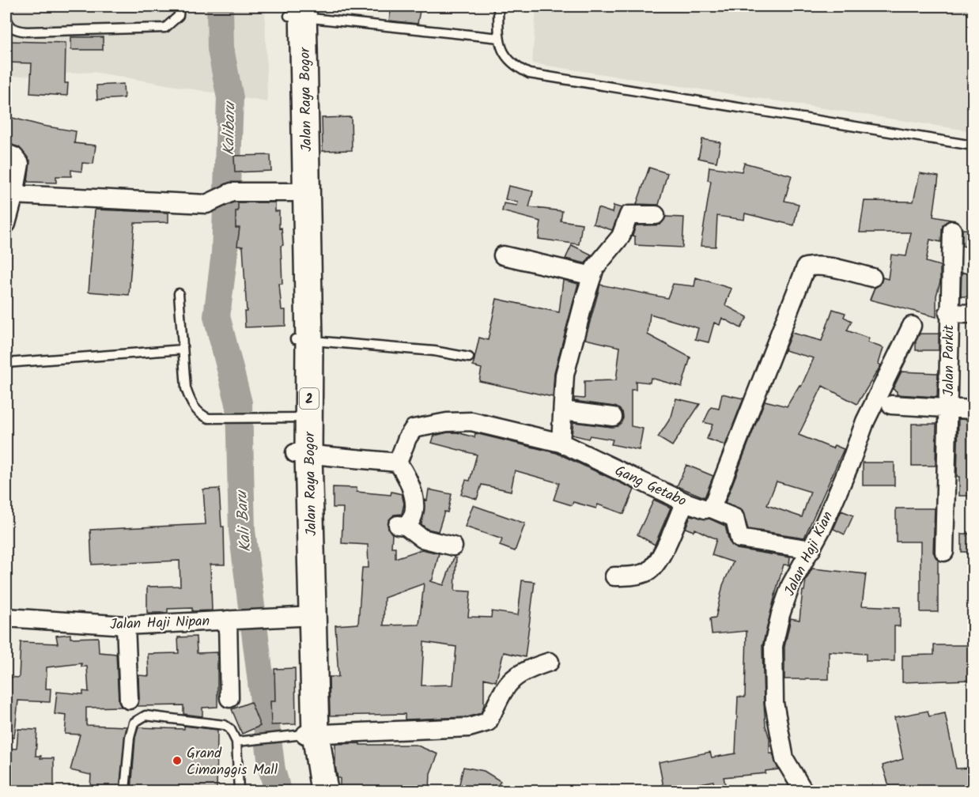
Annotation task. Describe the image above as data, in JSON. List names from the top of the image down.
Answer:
{
  "streets": {
    "highway": ["Jalan Raya Bogor", "2"],
    "street": [
      "Jalan Parkit",
      "Gang Getabo",
      "Jalan Haji Kian",
      "Jalan Haji Nipan"
    ]
  },
  "crossings": [
    ["Jalan Raya Bogor", "Jalan Haji Nipan"],
    ["Gang Getabo", "Jalan Haji Kian"]
  ],
  "water": ["Kalibaru", "Kali Baru"],
  "places": ["Grand Cimanggis Mall"]
}
